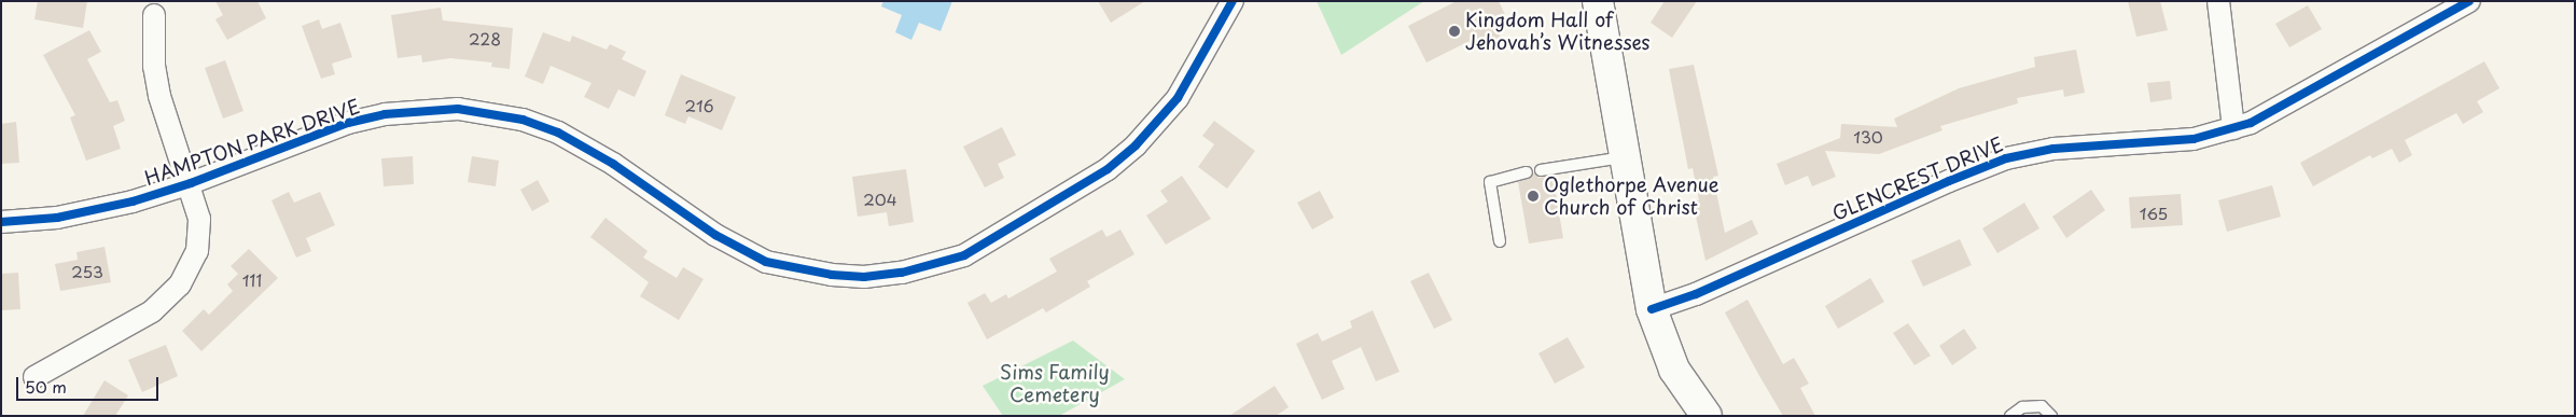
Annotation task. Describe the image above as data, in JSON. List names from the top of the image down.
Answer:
{
  "streets": {
    "street": ["HAMPTON PARK DRIVE", "GLENCREST DRIVE"]
  },
  "parks": ["Sims Family Cemetery"],
  "places": ["Kingdom Hall of Jehovah’s Witnesses", "Oglethorpe Avenue Church of Christ"],
  "house_numbers": [
    "228",
    "216",
    "130",
    "204",
    "165",
    "253",
    "111"
  ],
  "scale_bar": "50 m"
}
